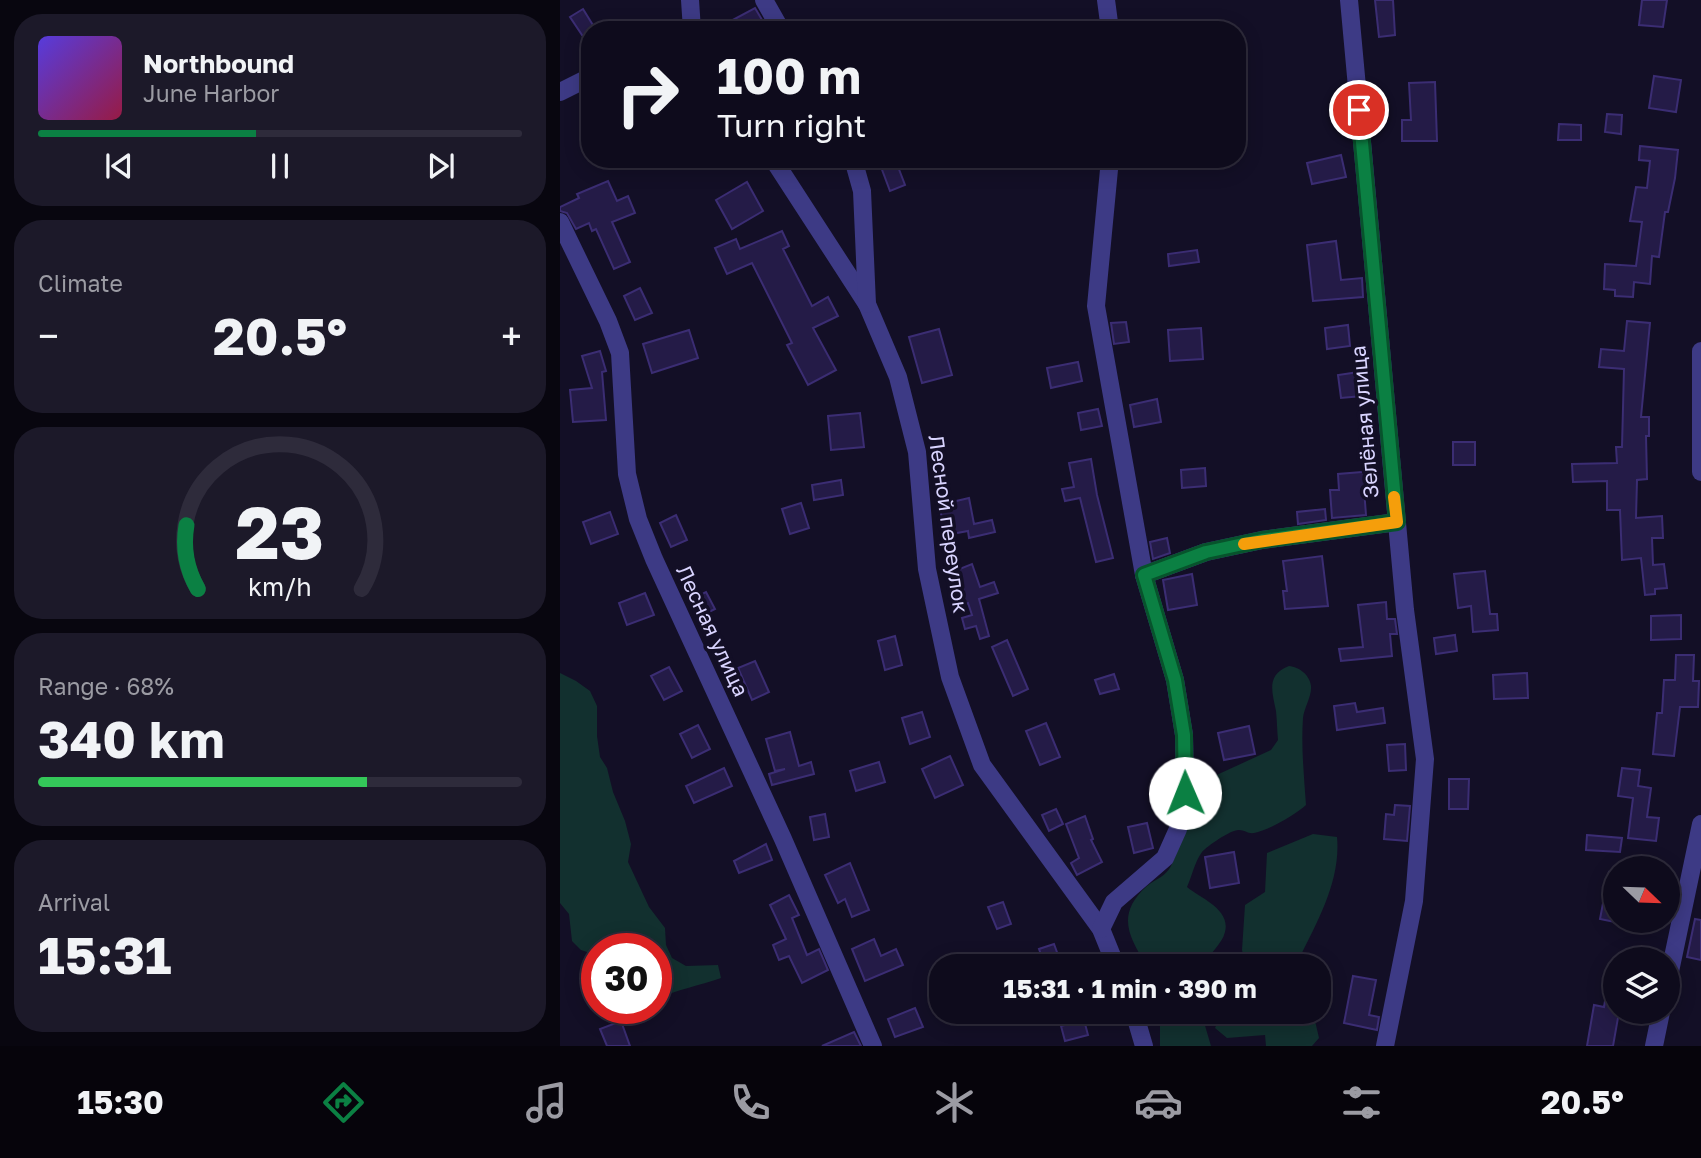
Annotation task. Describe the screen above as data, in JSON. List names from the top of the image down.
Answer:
{
  "streets": {
    "street": ["Зелёная улица", "Лесной переулок", "Лесная улица"]
  },
  "north": "bottom right",
  "page": {
    "turn": ["100 m", "Turn right"],
    "song": ["Northbound", "June Harbor"],
    "tile": [
      "Climate",
      ["Range · 68%", "340 km"],
      ["Arrival", "15:31"]
    ],
    "heat": ["−", "20.5°", "+"],
    "limit": "30",
    "trip": "15:31 · 1 min · 390 m",
    "tabs": ["15:30", "20.5°"],
    "gauge": ["23", "km/h"]
  }
}
